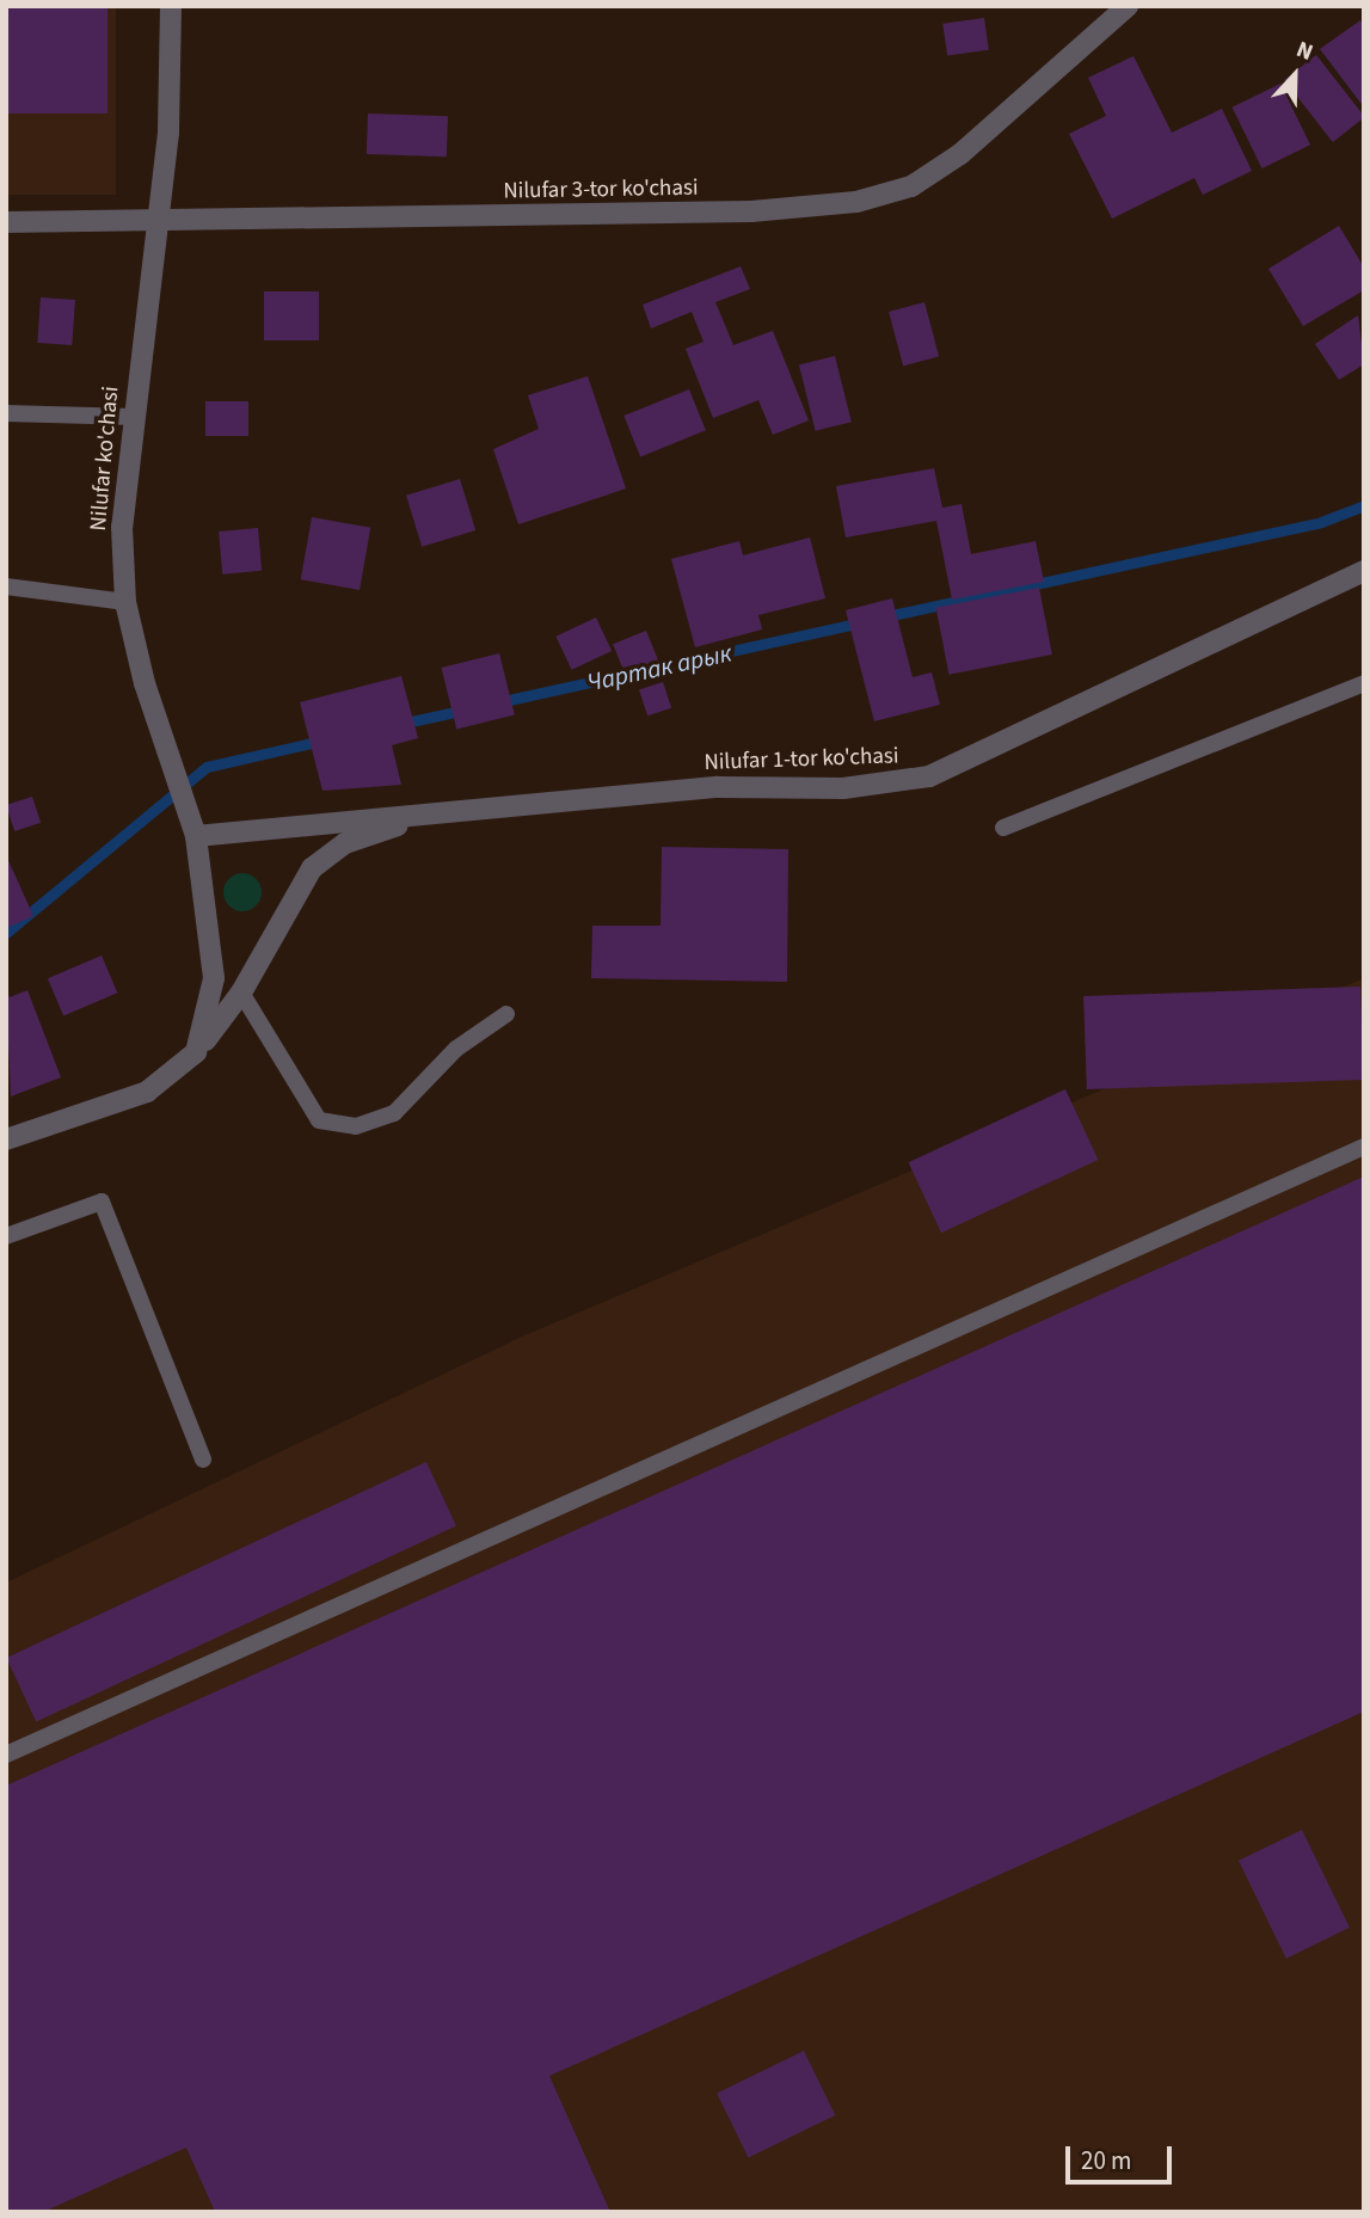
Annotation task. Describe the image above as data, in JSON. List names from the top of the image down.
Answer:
{
  "streets": {
    "street": ["Nilufar 3-tor ko'chasi", "Nilufar ko'chasi", "Nilufar 1-tor ko'chasi"]
  },
  "crossings": [
    ["Nilufar 3-tor ko'chasi", "Nilufar ko'chasi"],
    ["Nilufar ko'chasi", "Nilufar 1-tor ko'chasi"]
  ],
  "water": ["Чартак арык"],
  "scale_bar": "20 m",
  "north": "top"
}
